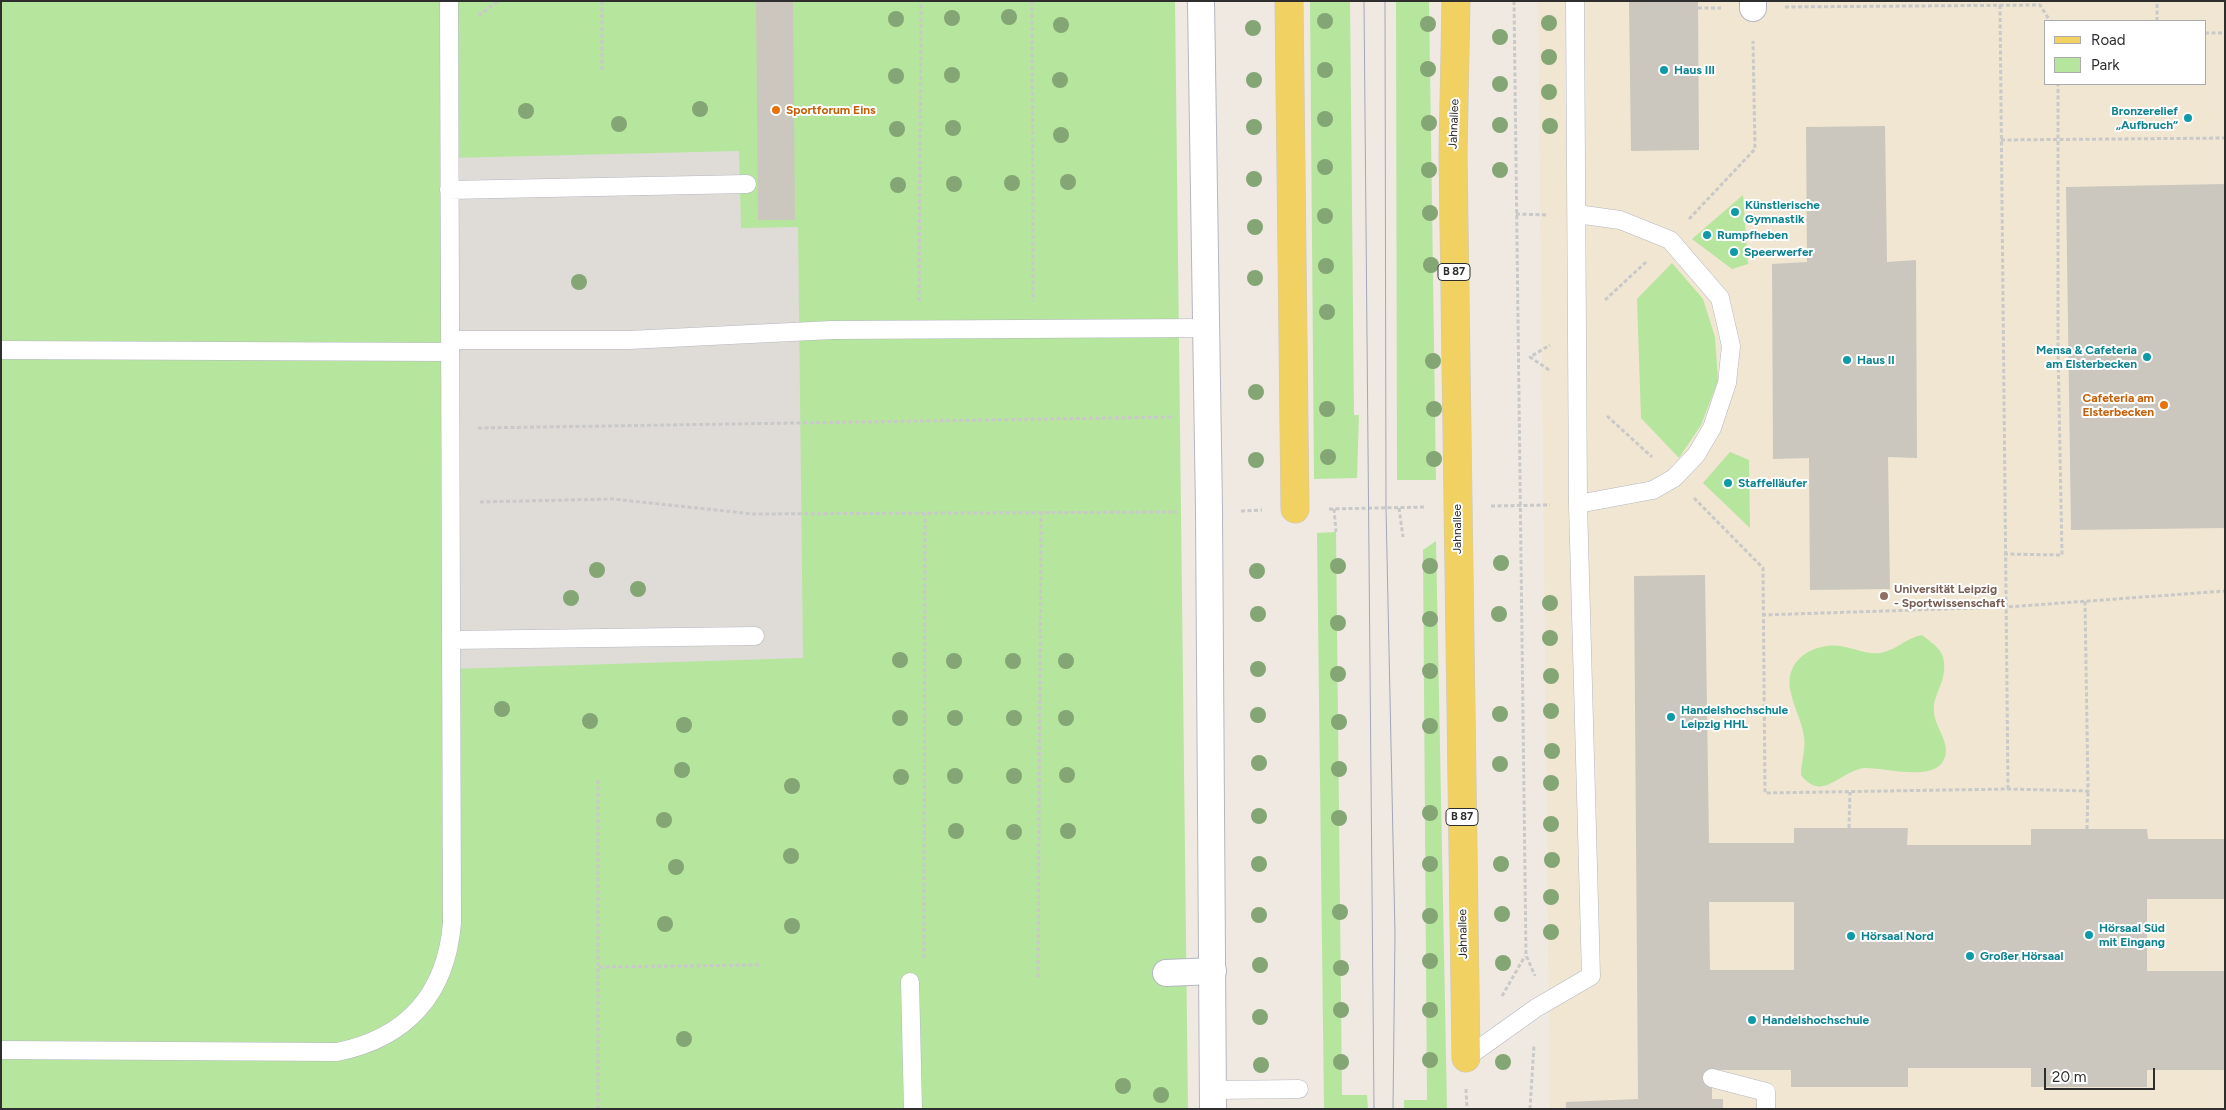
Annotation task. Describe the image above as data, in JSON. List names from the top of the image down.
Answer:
{
  "streets": {
    "main road": ["Jahnallee", "B 87"]
  },
  "places": [
    "Haus III",
    "Sportforum Eins",
    "Bronzerelief „Aufbruch“",
    "Künstlerische Gymnastik",
    "Rumpfheben",
    "Speerwerfer",
    "Mensa & Cafeteria am Elsterbecken",
    "Haus II",
    "Cafeteria am Elsterbecken",
    "Staffelläufer",
    "Universität Leipzig - Sportwissenschaft",
    "Handelshochschule Leipzig HHL",
    "Hörsaal Süd mit Eingang",
    "Hörsaal Nord",
    "Großer Hörsaal",
    "Handelshochschule"
  ],
  "legend": ["Road", "Park"],
  "scale_bar": "20 m"
}
